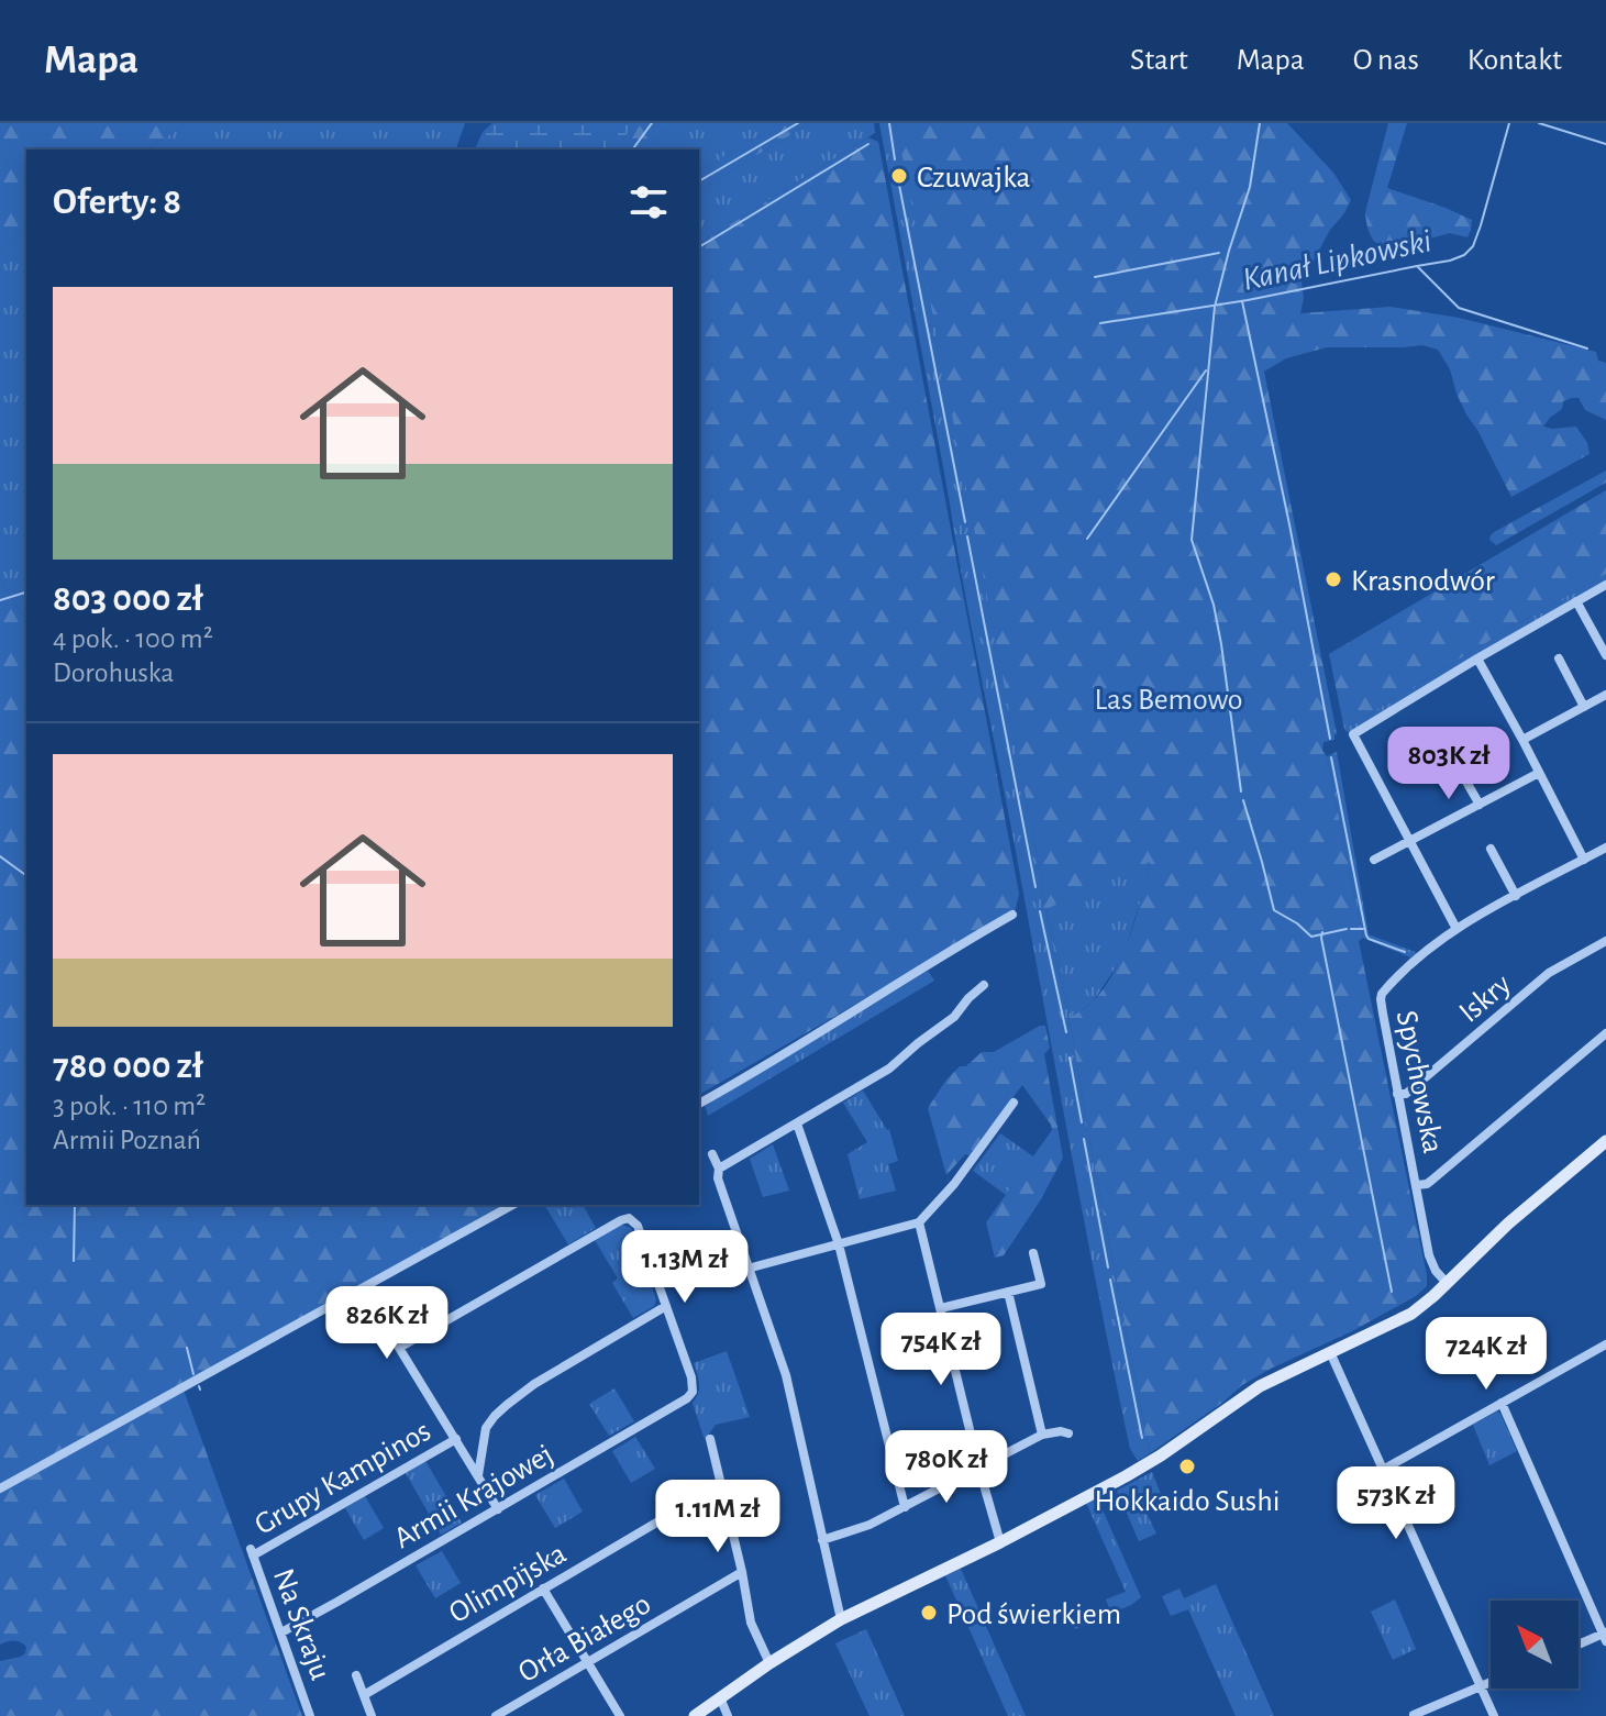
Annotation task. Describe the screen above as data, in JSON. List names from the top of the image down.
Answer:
{
  "streets": {
    "street": [
      "Iskry",
      "Spychowska",
      "Grupy Kampinos",
      "Armii Krajowej",
      "Olimpijska",
      "Na Skraju",
      "Orła Białego"
    ]
  },
  "crossings": [
    ["Iskry", "Spychowska"],
    ["Grupy Kampinos", "Na Skraju"],
    ["Armii Krajowej", "Na Skraju"]
  ],
  "water": ["Kanał Lipkowski"],
  "parks": ["Las Bemowo"],
  "places": [
    "Czuwajka",
    "Krasnodwór",
    "Hokkaido Sushi",
    "Pod świerkiem"
  ],
  "north": "top left",
  "page": {
    "header": "Mapa",
    "nav": [
      "Start",
      "Mapa",
      "O nas",
      "Kontakt"
    ],
    "heading": "Oferty: 8",
    "list": [
      {
        "name": "803 000 zł",
        "note": "4 pok. · 100 m² · Dorohuska"
      },
      {
        "name": "780 000 zł",
        "note": "3 pok. · 110 m² · Armii Poznań"
      }
    ],
    "price": [
      "803K zł",
      "1.13M zł",
      "826K zł",
      "754K zł",
      "724K zł",
      "780K zł",
      "573K zł",
      "1.11M zł"
    ]
  }
}
